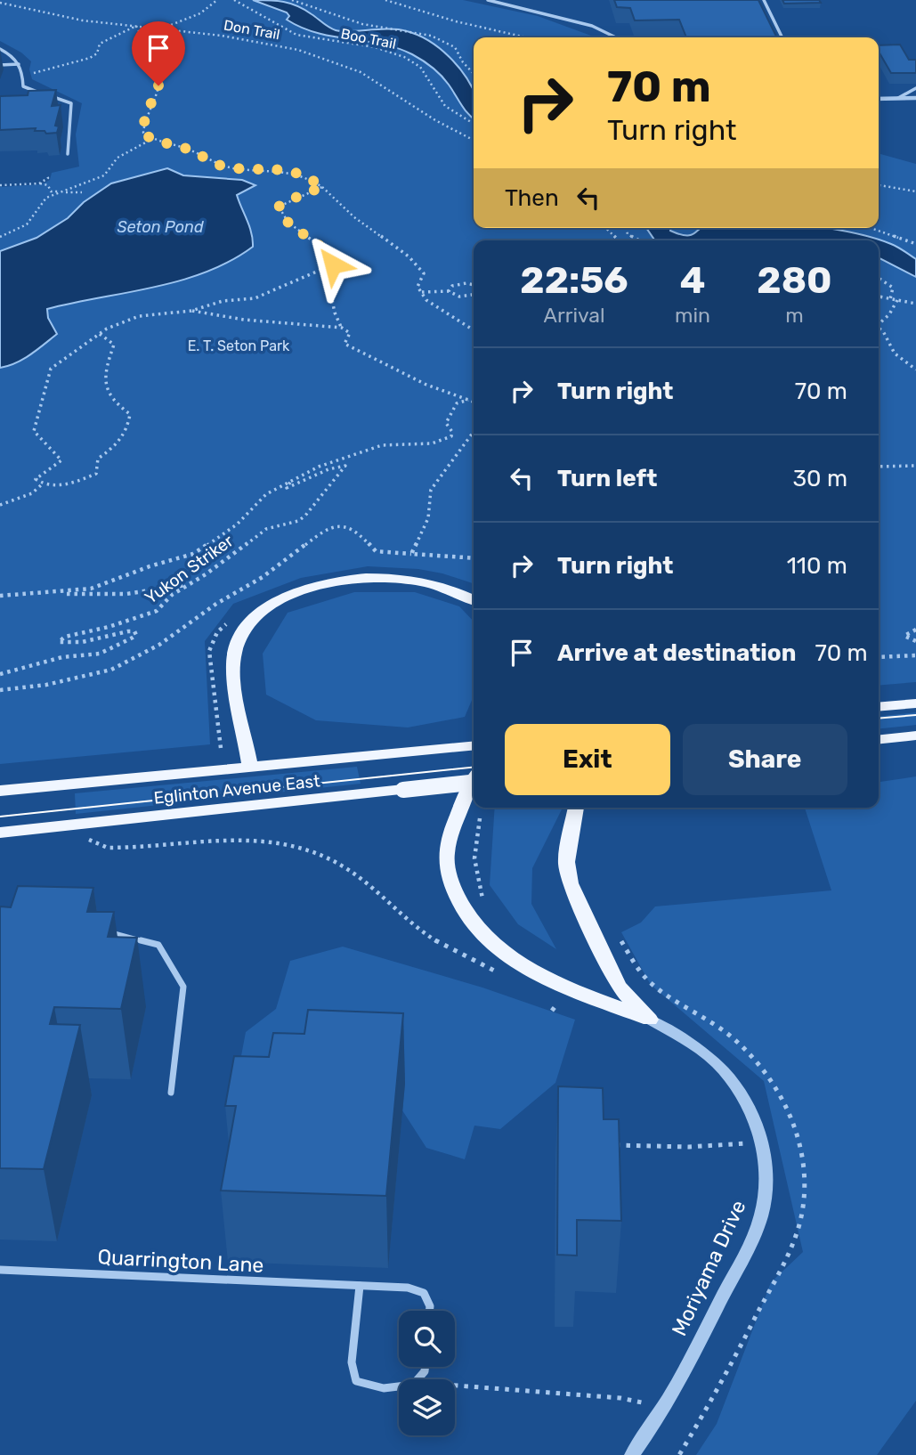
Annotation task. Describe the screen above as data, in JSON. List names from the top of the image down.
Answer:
{
  "streets": {
    "main road": ["Eglinton Avenue East"],
    "street": ["Quarrington Lane", "Moriyama Drive"],
    "path": ["Don Trail", "Boo Trail", "Yukon Striker"]
  },
  "water": ["Seton Pond"],
  "parks": ["E. T. Seton Park"],
  "page": {
    "turn": ["70 m", "Turn right"],
    "then": "Then",
    "eta": [
      "22:56",
      "Arrival",
      "4",
      "min",
      "280",
      "m"
    ],
    "list": [
      {
        "name": "Turn right",
        "value": "70 m"
      },
      {
        "name": "Turn left",
        "value": "30 m"
      },
      {
        "name": "Turn right",
        "value": "110 m"
      },
      {
        "name": "Arrive at destination",
        "value": "70 m"
      }
    ],
    "buttons": ["Exit", "Share"]
  }
}
